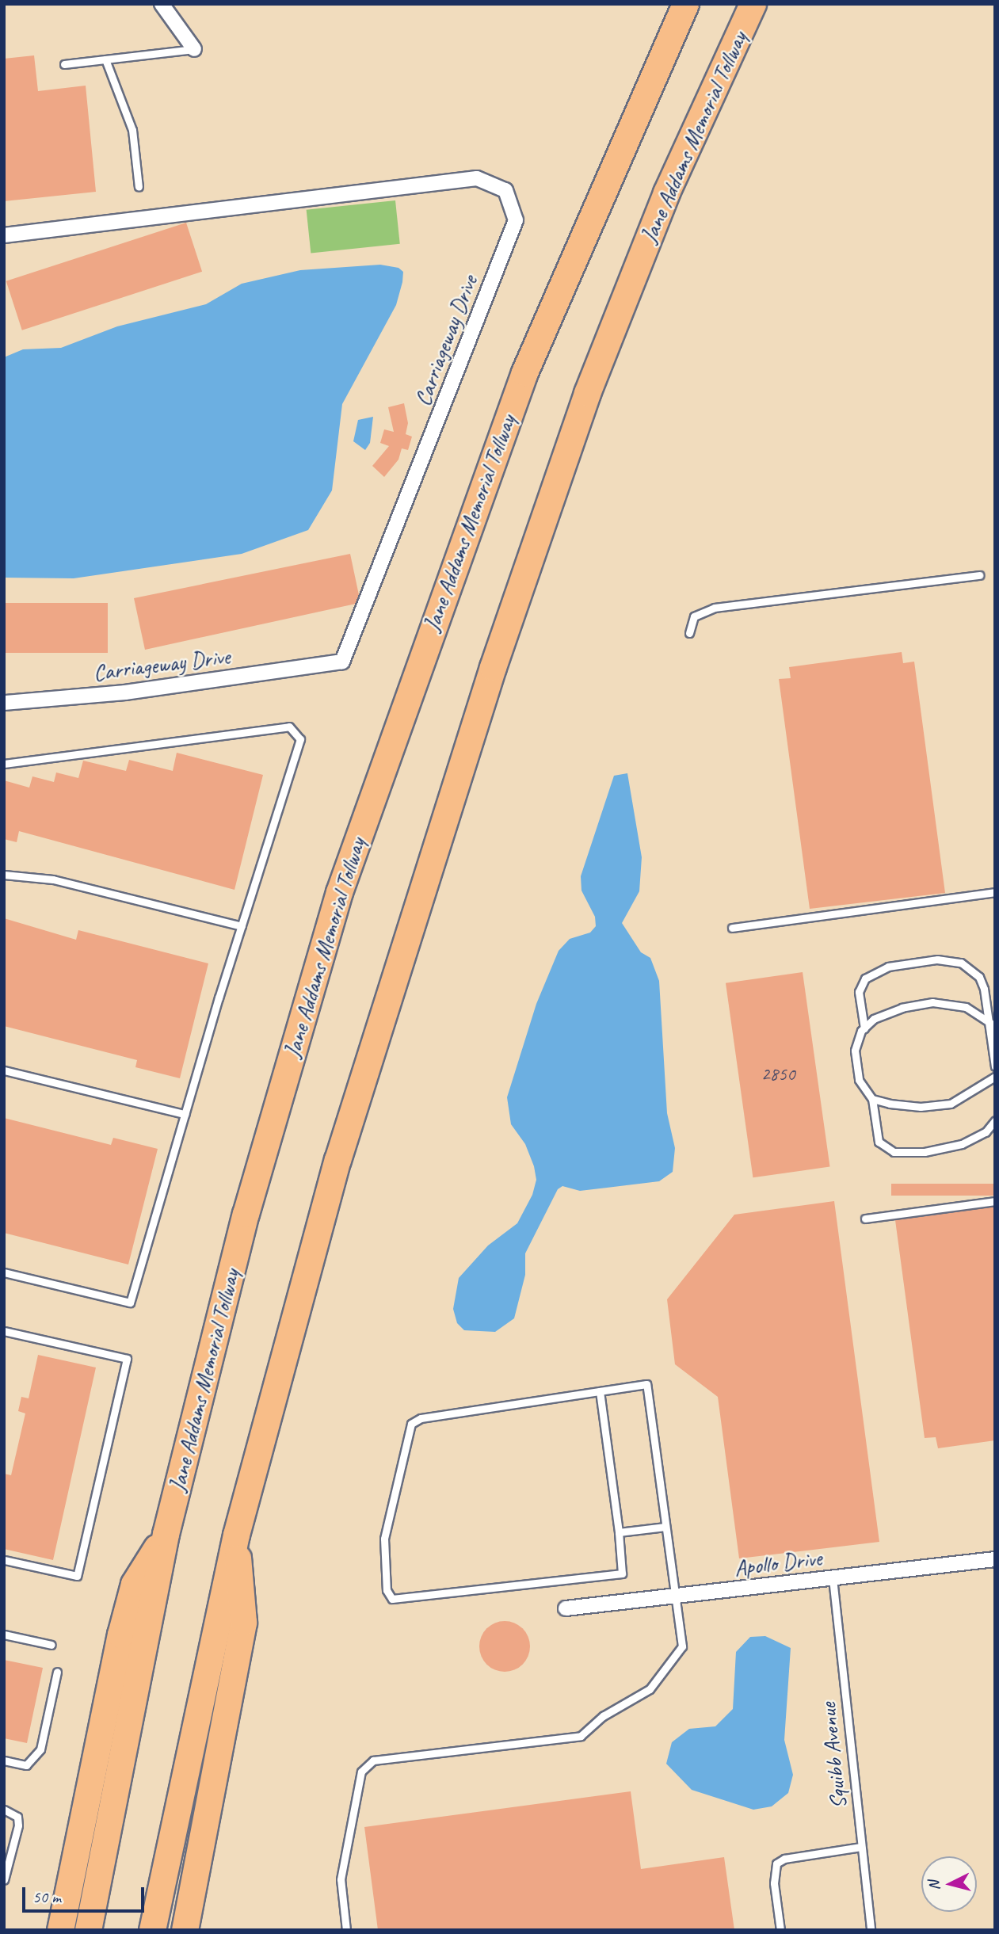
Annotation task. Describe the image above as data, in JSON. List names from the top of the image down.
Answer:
{
  "streets": {
    "highway": ["Jane Addams Memorial Tollway"],
    "street": ["Carriageway Drive", "Apollo Drive"],
    "lane": ["Squibb Avenue"]
  },
  "crossings": [
    ["Apollo Drive", "Squibb Avenue"]
  ],
  "house_numbers": ["2850"],
  "scale_bar": "50 m",
  "north": "left"
}
